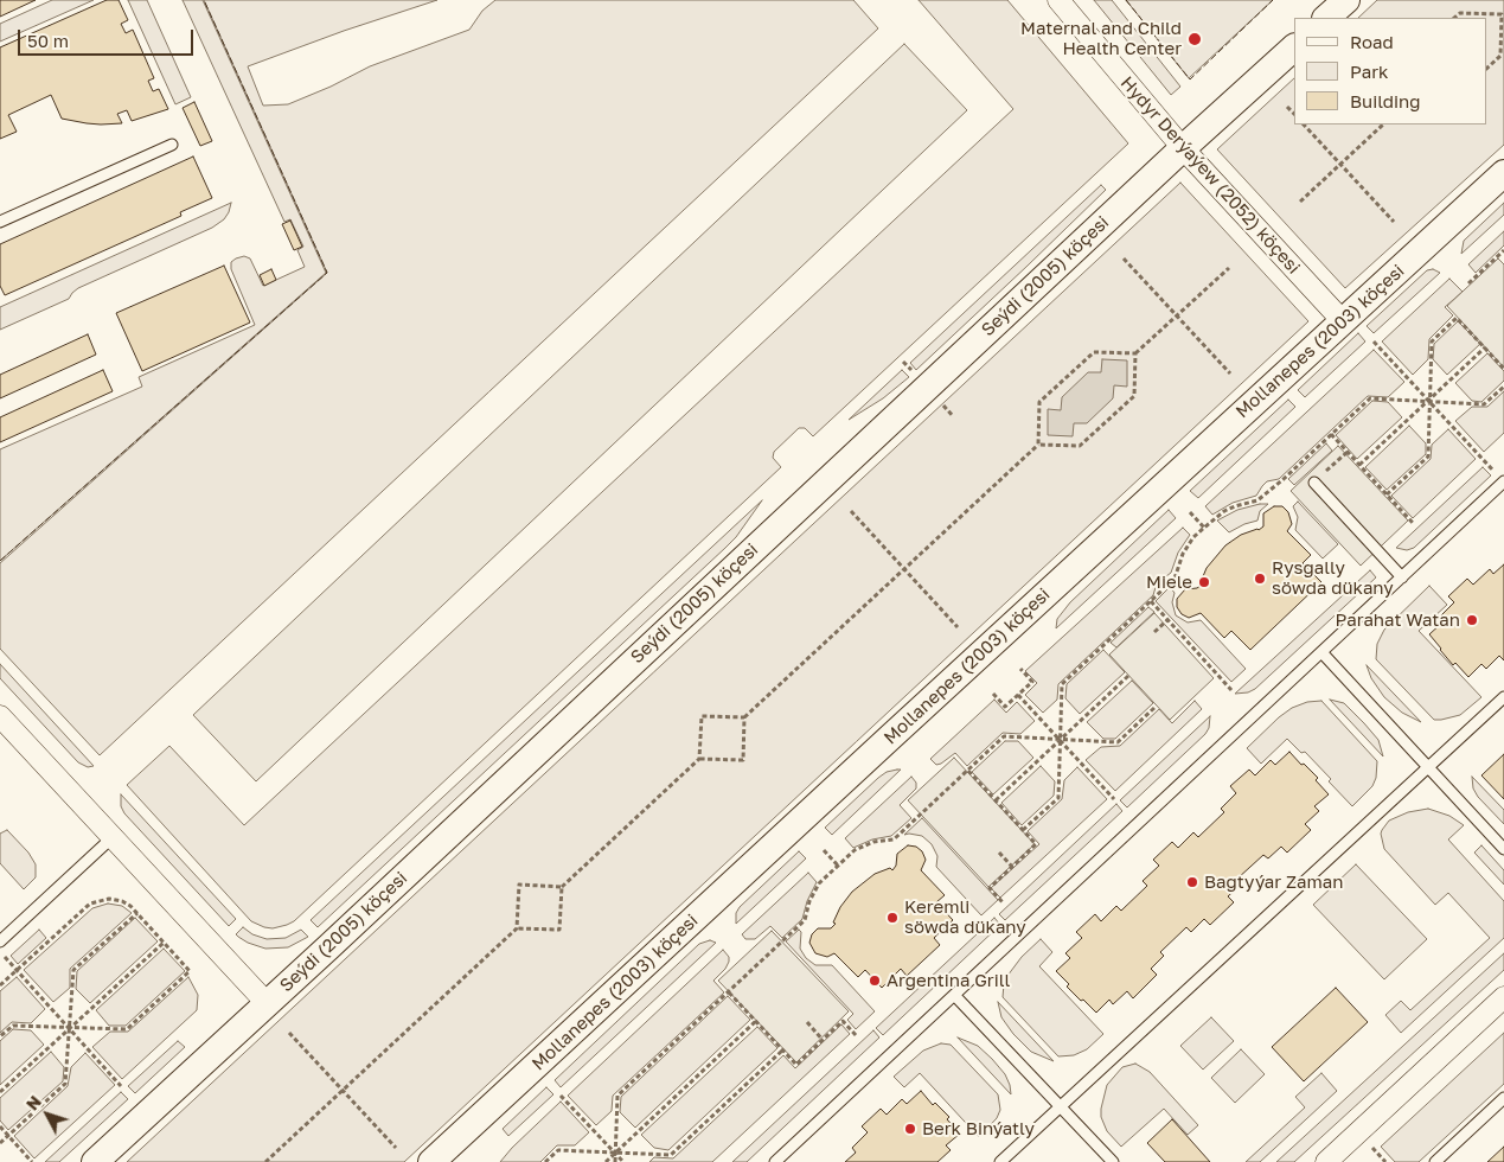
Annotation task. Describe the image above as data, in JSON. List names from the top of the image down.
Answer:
{
  "streets": {
    "street": ["Hydyr Derýaýew (2052) köçesi", "Seýdi (2005) köçesi", "Mollanepes (2003) köçesi"]
  },
  "crossings": [
    ["Hydyr Derýaýew (2052) köçesi", "Seýdi (2005) köçesi"],
    ["Hydyr Derýaýew (2052) köçesi", "Mollanepes (2003) köçesi"]
  ],
  "places": [
    "Maternal and Child Health Center",
    "Rysgally söwda dükany",
    "Miele",
    "Parahat Watan",
    "Bagtyýar Zaman",
    "Keremli söwda dükany",
    "Argentina Grill",
    "Berk Binýatly"
  ],
  "legend": ["Road", "Park", "Building"],
  "scale_bar": "50 m",
  "north": "top left"
}
